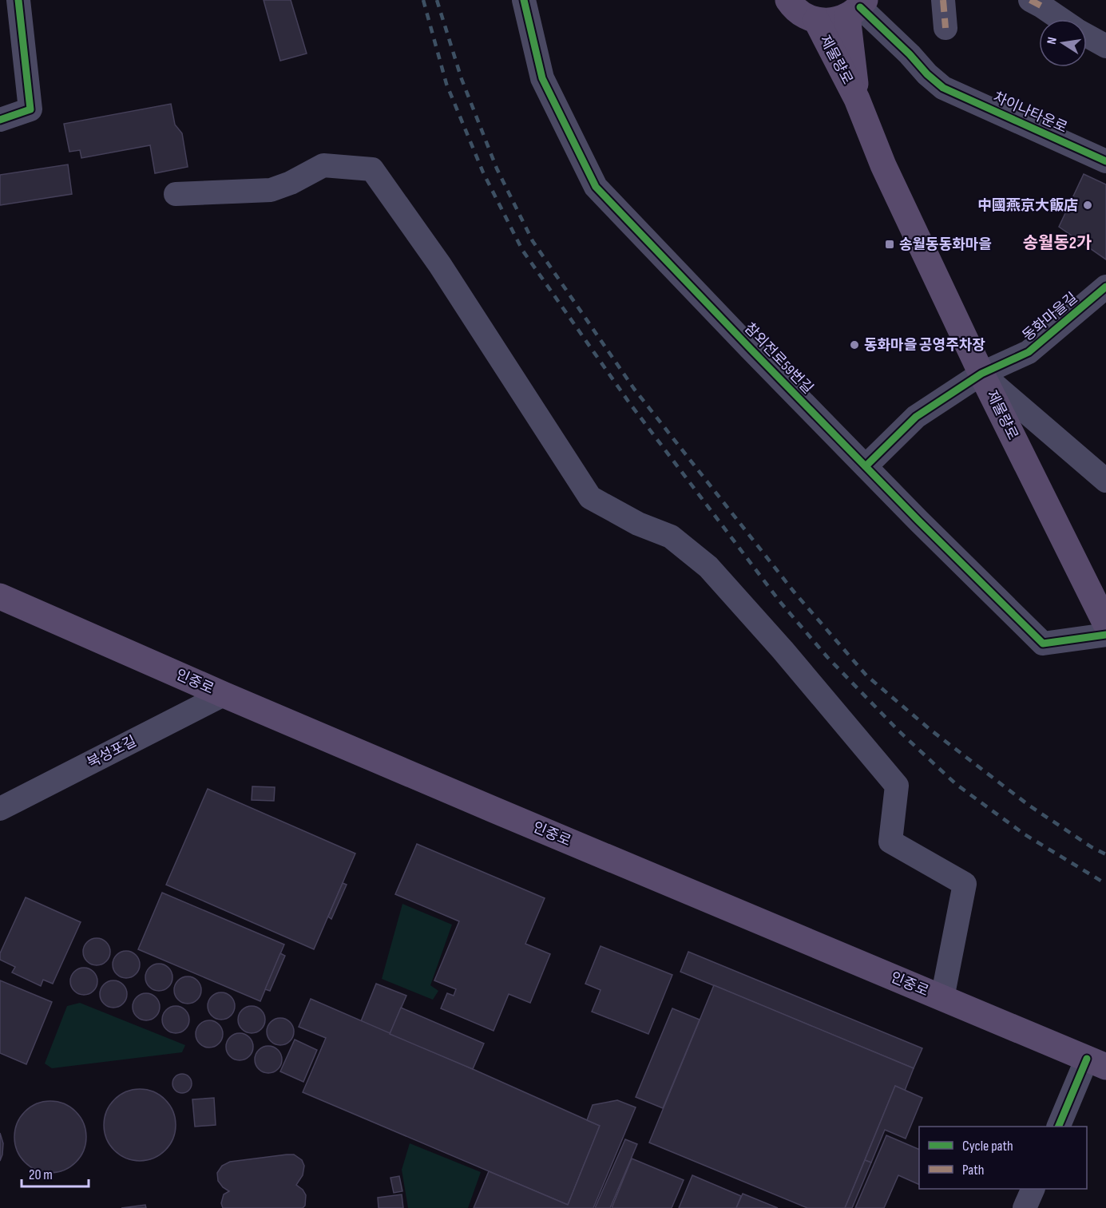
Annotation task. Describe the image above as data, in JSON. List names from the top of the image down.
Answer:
{
  "streets": {
    "main road": ["제물량로", "인중로"],
    "street": [
      "차이나타운로",
      "동화마을길",
      "참외전로59번길",
      "북성포길"
    ]
  },
  "crossings": [
    ["제물량로", "차이나타운로"],
    ["제물량로", "동화마을길"],
    ["동화마을길", "참외전로59번길"],
    ["인중로", "북성포길"]
  ],
  "districts": ["송월동2가"],
  "places": {
    "other": ["中國燕京大飯店", "동화마을 공영주차장"],
    "transit": ["송월동동화마을"]
  },
  "legend": ["Cycle path", "Path"],
  "scale_bar": "20 m",
  "north": "left"
}
